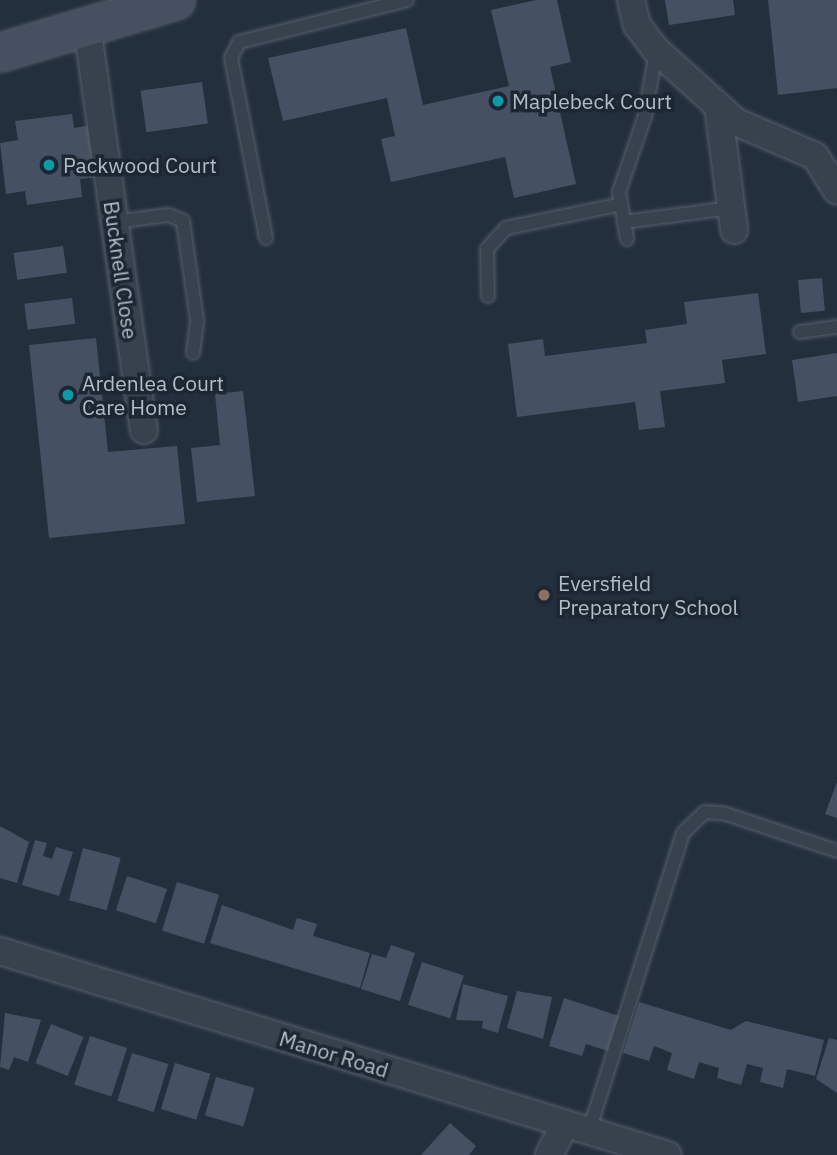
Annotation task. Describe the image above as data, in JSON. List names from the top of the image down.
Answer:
{
  "streets": {
    "street": ["Bucknell Close", "Manor Road"]
  },
  "places": [
    "Maplebeck Court",
    "Packwood Court",
    "Ardenlea Court Care Home",
    "Eversfield Preparatory School"
  ]
}
